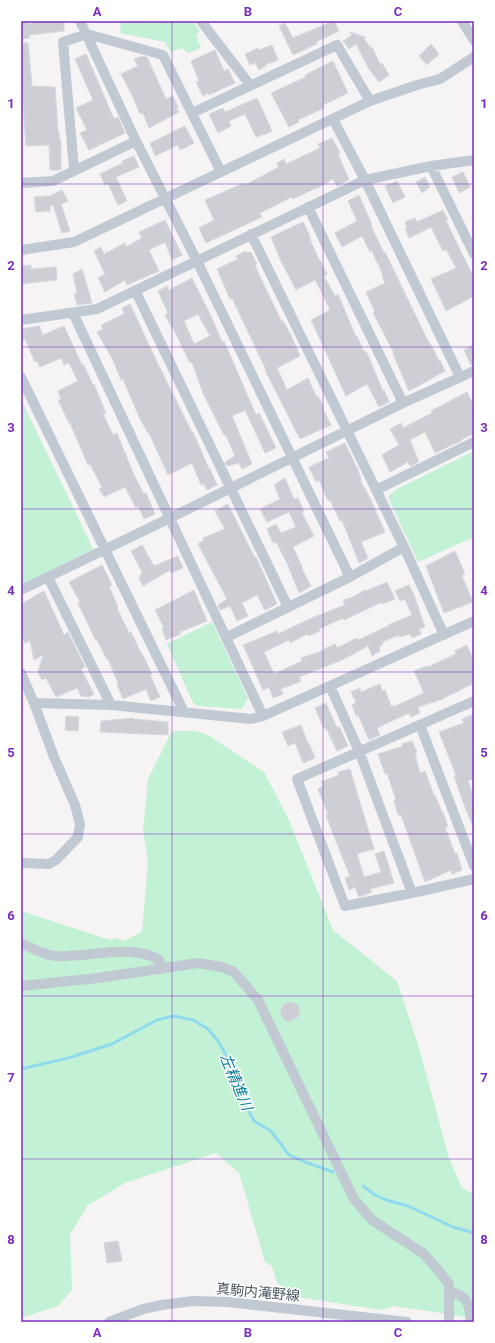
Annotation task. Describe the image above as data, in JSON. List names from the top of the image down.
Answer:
{
  "streets": {
    "street": ["真駒内滝野線"]
  },
  "water": ["左精進川"],
  "grid": {
    "columns": ["A", "B", "C"],
    "rows": [
      "1",
      "2",
      "3",
      "4",
      "5",
      "6",
      "7",
      "8"
    ]
  }
}
